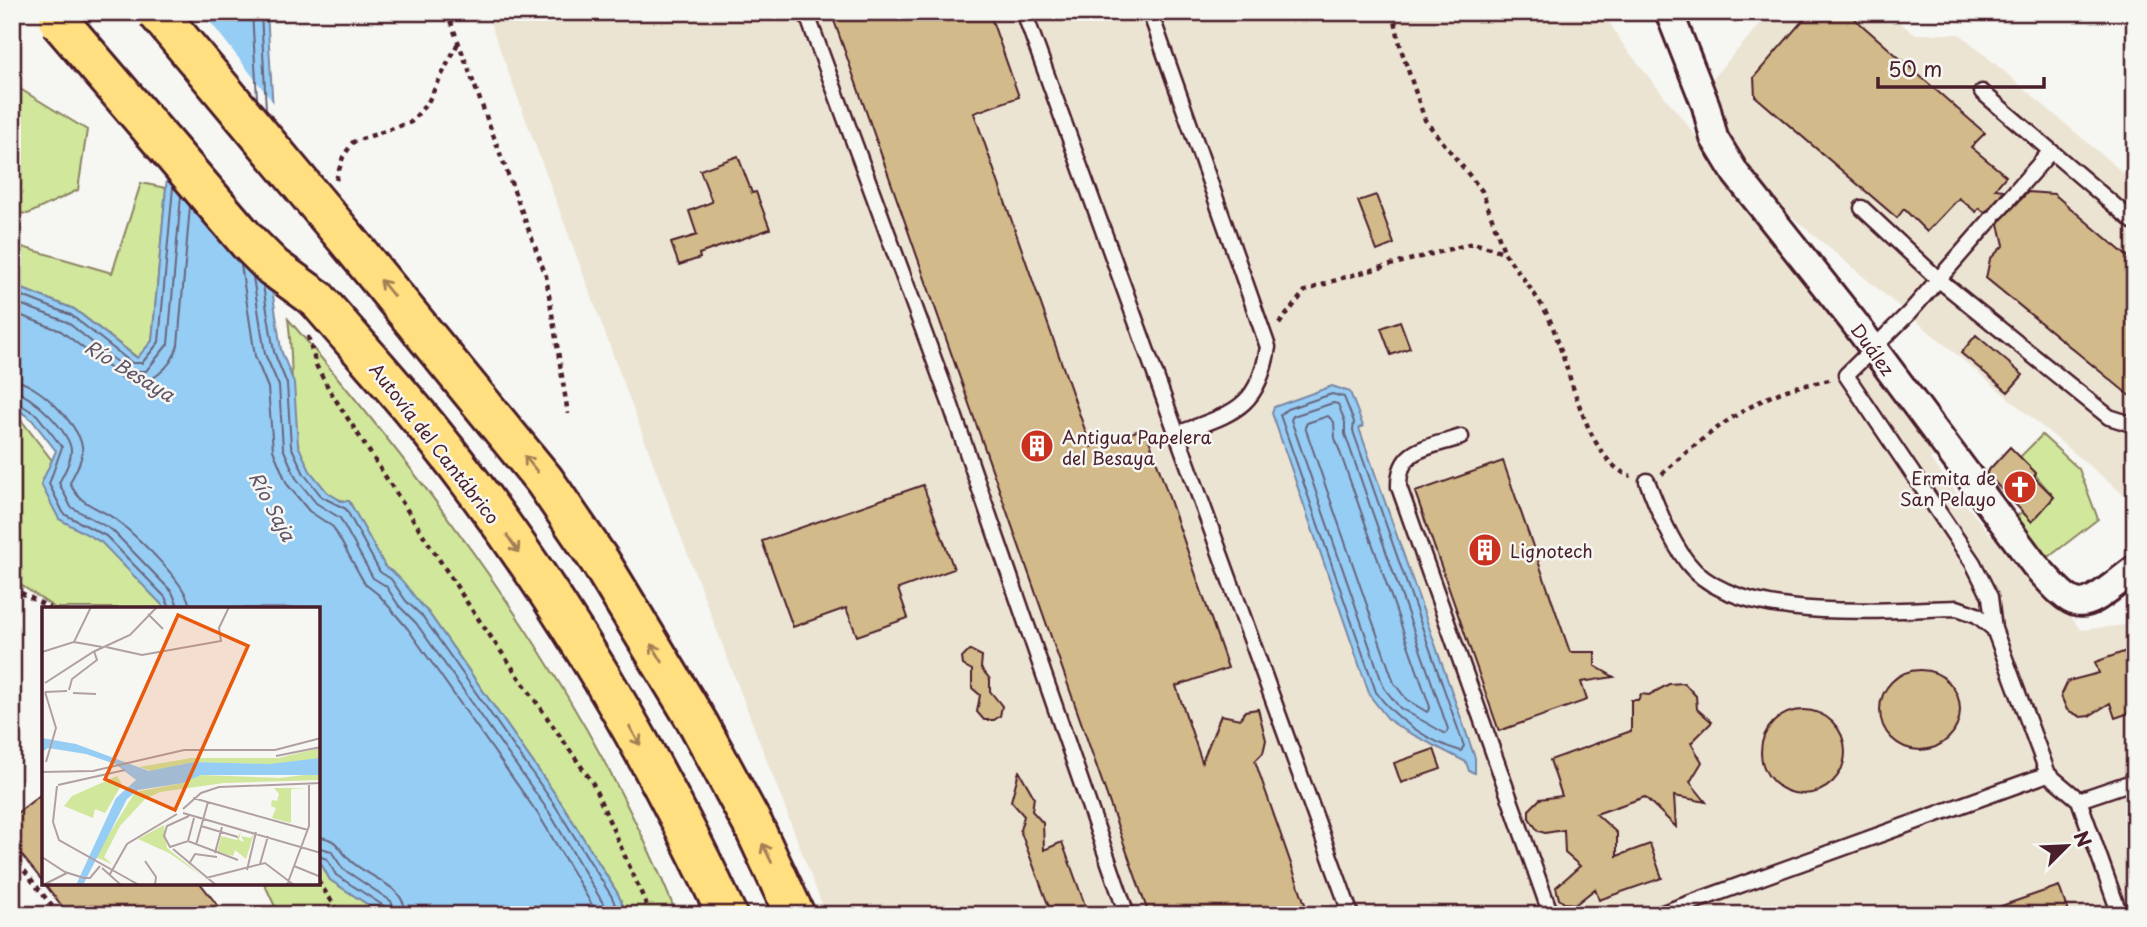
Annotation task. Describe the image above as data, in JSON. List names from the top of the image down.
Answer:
{
  "streets": {
    "highway": ["Autovía del Cantábrico"],
    "street": ["Duález"]
  },
  "water": ["Río Besaya", "Río Saja"],
  "places": {
    "building": ["Antigua Papelera del Besaya", "Lignotech"],
    "church": ["Ermita de San Pelayo"]
  },
  "scale_bar": "50 m",
  "north": "top right"
}
